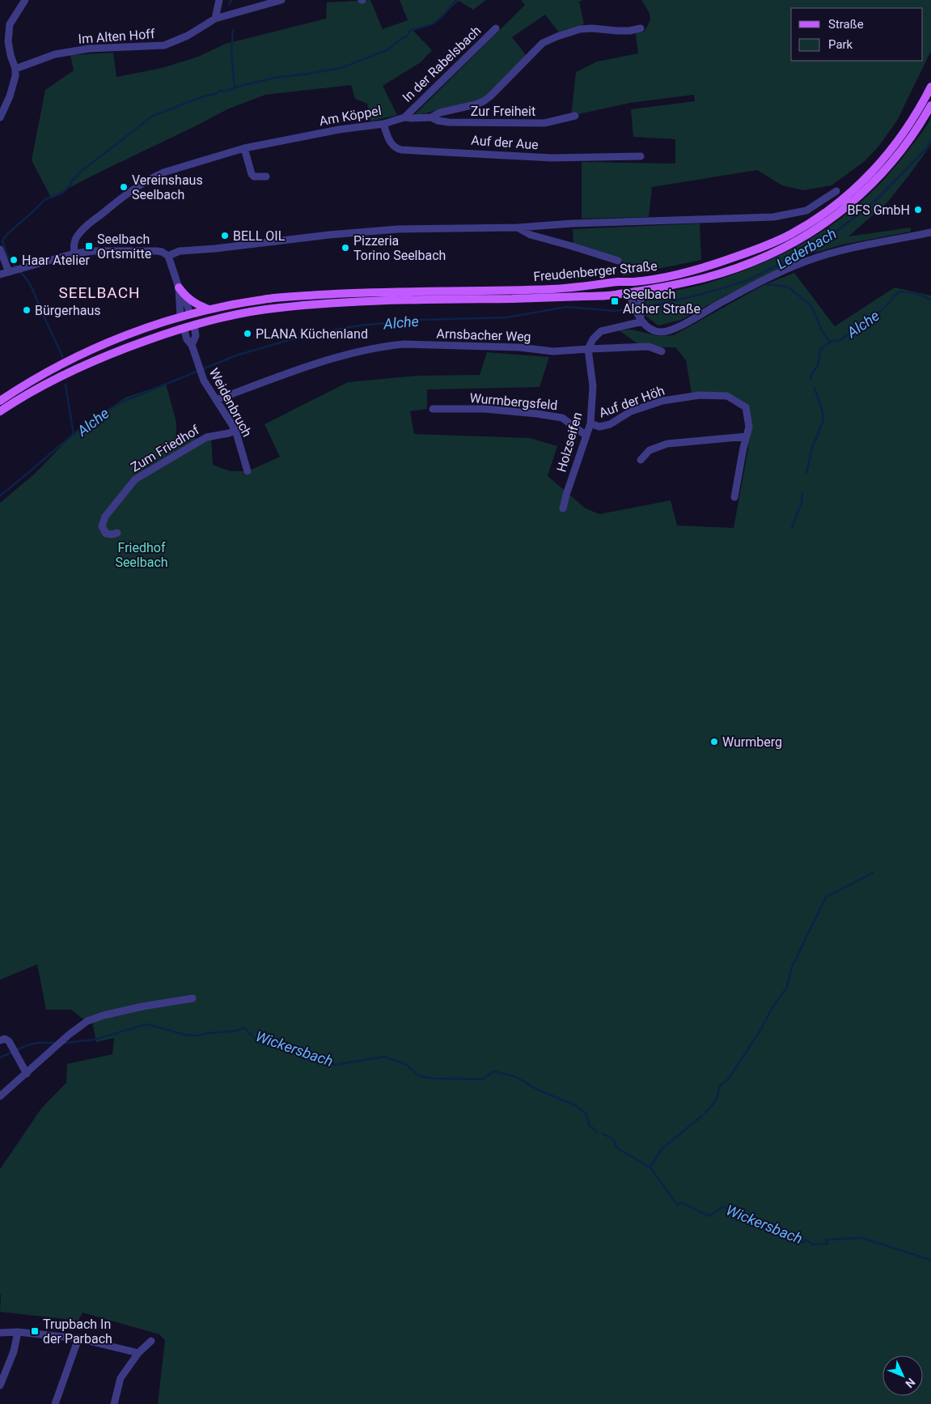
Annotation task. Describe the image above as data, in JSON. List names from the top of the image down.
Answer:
{
  "streets": {
    "main road": ["Freudenberger Straße"],
    "street": [
      "Im Alten Hoff",
      "In der Rabelsbach",
      "Zur Freiheit",
      "Am Köppel",
      "Auf der Aue",
      "Arnsbacher Weg",
      "Wurmbergsfeld",
      "Auf der Höh",
      "Weidenbruch",
      "Holzseifen",
      "Zum Friedhof"
    ]
  },
  "crossings": [
    ["In der Rabelsbach", "Am Köppel"],
    ["Zur Freiheit", "Am Köppel"],
    ["Am Köppel", "Auf der Aue"],
    ["Freudenberger Straße", "Weidenbruch"],
    ["Arnsbacher Weg", "Weidenbruch"],
    ["Arnsbacher Weg", "Holzseifen"],
    ["Wurmbergsfeld", "Holzseifen"],
    ["Auf der Höh", "Holzseifen"],
    ["Weidenbruch", "Zum Friedhof"]
  ],
  "districts": ["SEELBACH"],
  "water": ["Lederbach", "Alche", "Wickersbach"],
  "parks": ["Friedhof Seelbach"],
  "places": {
    "other": [
      "Vereinshaus Seelbach",
      "BFS GmbH",
      "BELL OIL",
      "Pizzeria Torino Seelbach",
      "Haar Atelier",
      "Bürgerhaus",
      "PLANA Küchenland",
      "Wurmberg"
    ],
    "transit": ["Seelbach Ortsmitte", "Seelbach Alcher Straße", "Trupbach In der Parbach"]
  },
  "legend": ["Straße", "Park"],
  "north": "bottom right"
}
